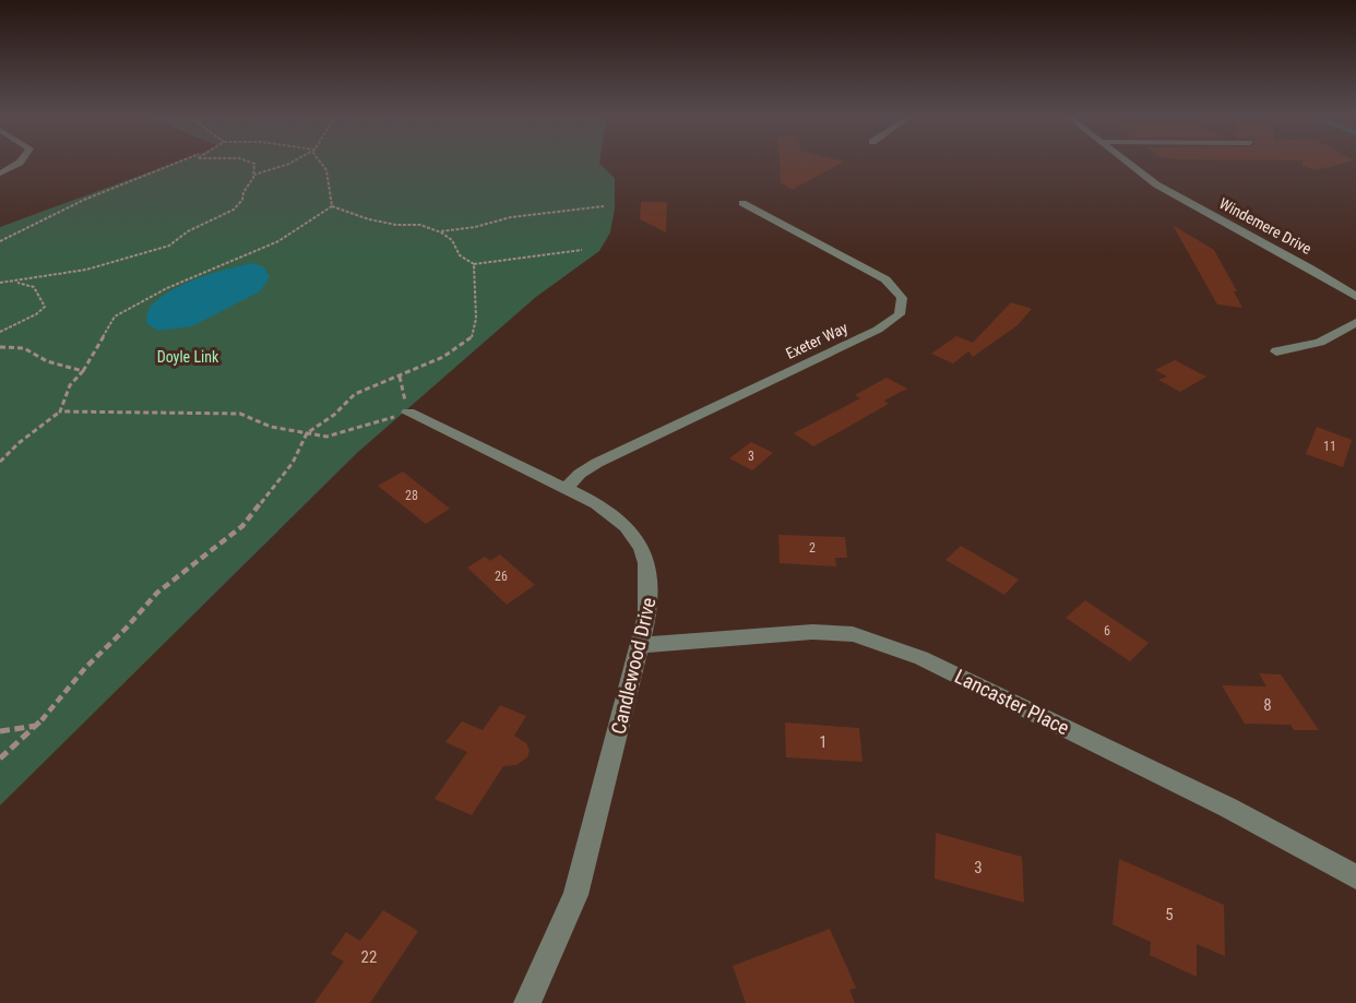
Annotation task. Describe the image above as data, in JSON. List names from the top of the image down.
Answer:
{
  "streets": {
    "street": [
      "Windemere Drive",
      "Exeter Way",
      "Candlewood Drive",
      "Lancaster Place"
    ]
  },
  "crossings": [
    ["Exeter Way", "Candlewood Drive"],
    ["Candlewood Drive", "Lancaster Place"]
  ],
  "parks": ["Doyle Link"],
  "house_numbers": [
    "11",
    "3",
    "28",
    "2",
    "26",
    "6",
    "8",
    "1",
    "3",
    "5",
    "22"
  ]
}
